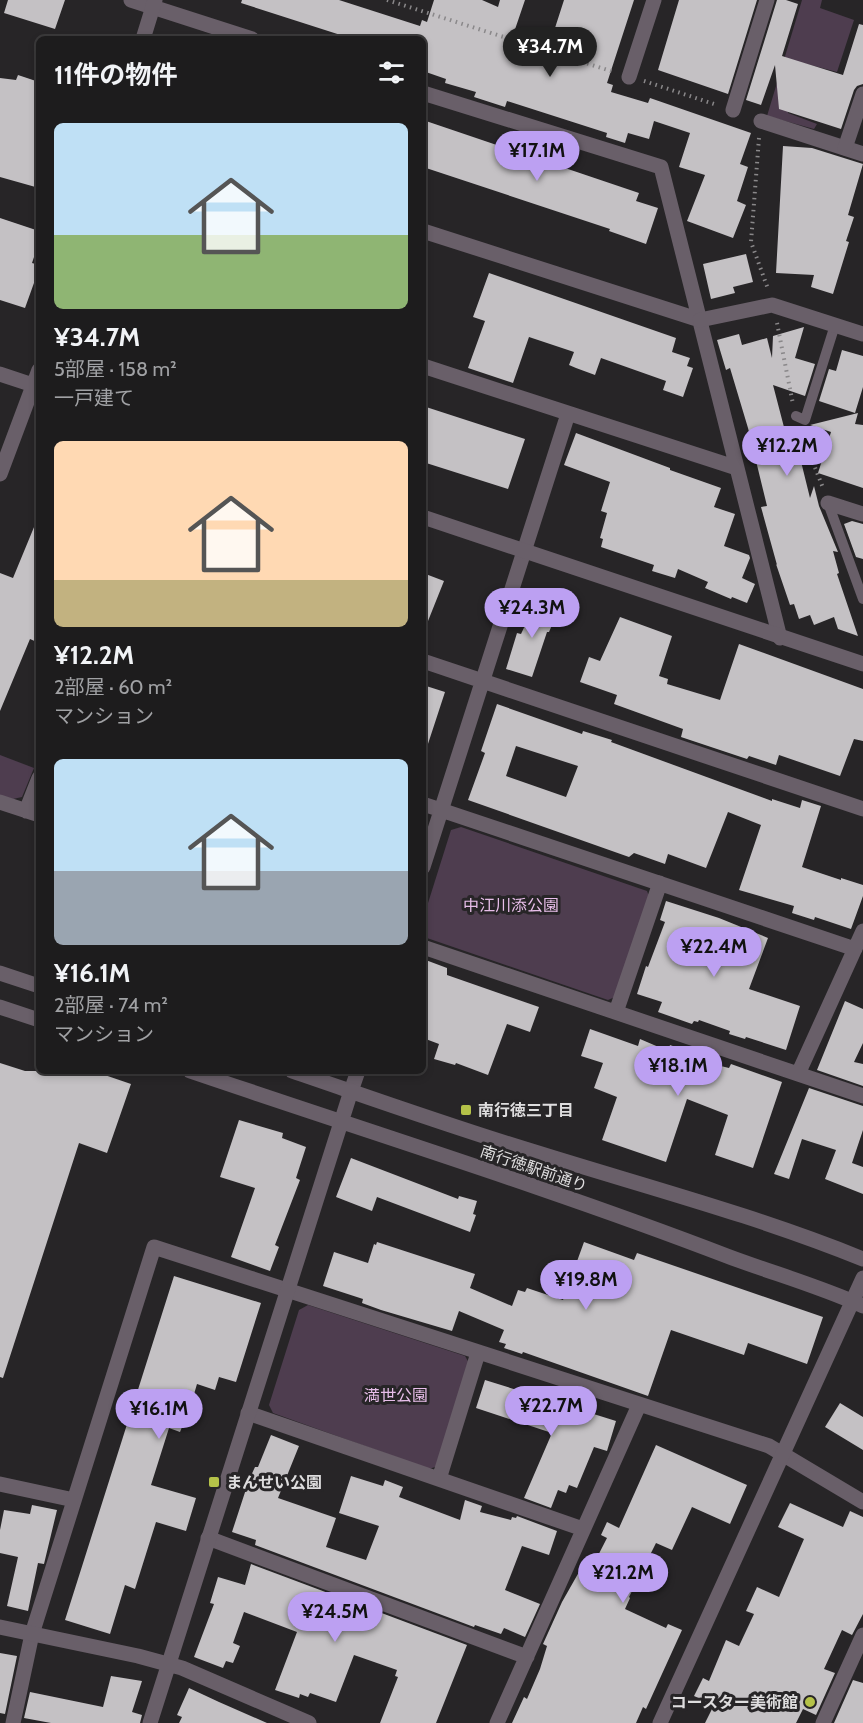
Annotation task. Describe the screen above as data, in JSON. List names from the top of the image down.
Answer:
{
  "streets": {
    "street": ["南行徳駅前通り"]
  },
  "parks": ["中江川添公園", "満世公園"],
  "places": {
    "transit": ["南行徳三丁目", "まんせい公園"],
    "other": ["コースター美術館"]
  },
  "page": {
    "price": [
      "¥34.7M",
      "¥17.1M",
      "¥12.2M",
      "¥24.3M",
      "¥22.4M",
      "¥18.1M",
      "¥19.8M",
      "¥22.7M",
      "¥16.1M",
      "¥21.2M",
      "¥24.5M"
    ],
    "heading": "11件の物件",
    "list": [
      {
        "name": "¥34.7M",
        "note": "5部屋 · 158 m² · 一戸建て"
      },
      {
        "name": "¥12.2M",
        "note": "2部屋 · 60 m² · マンション"
      },
      {
        "name": "¥16.1M",
        "note": "2部屋 · 74 m² · マンション"
      }
    ]
  }
}
